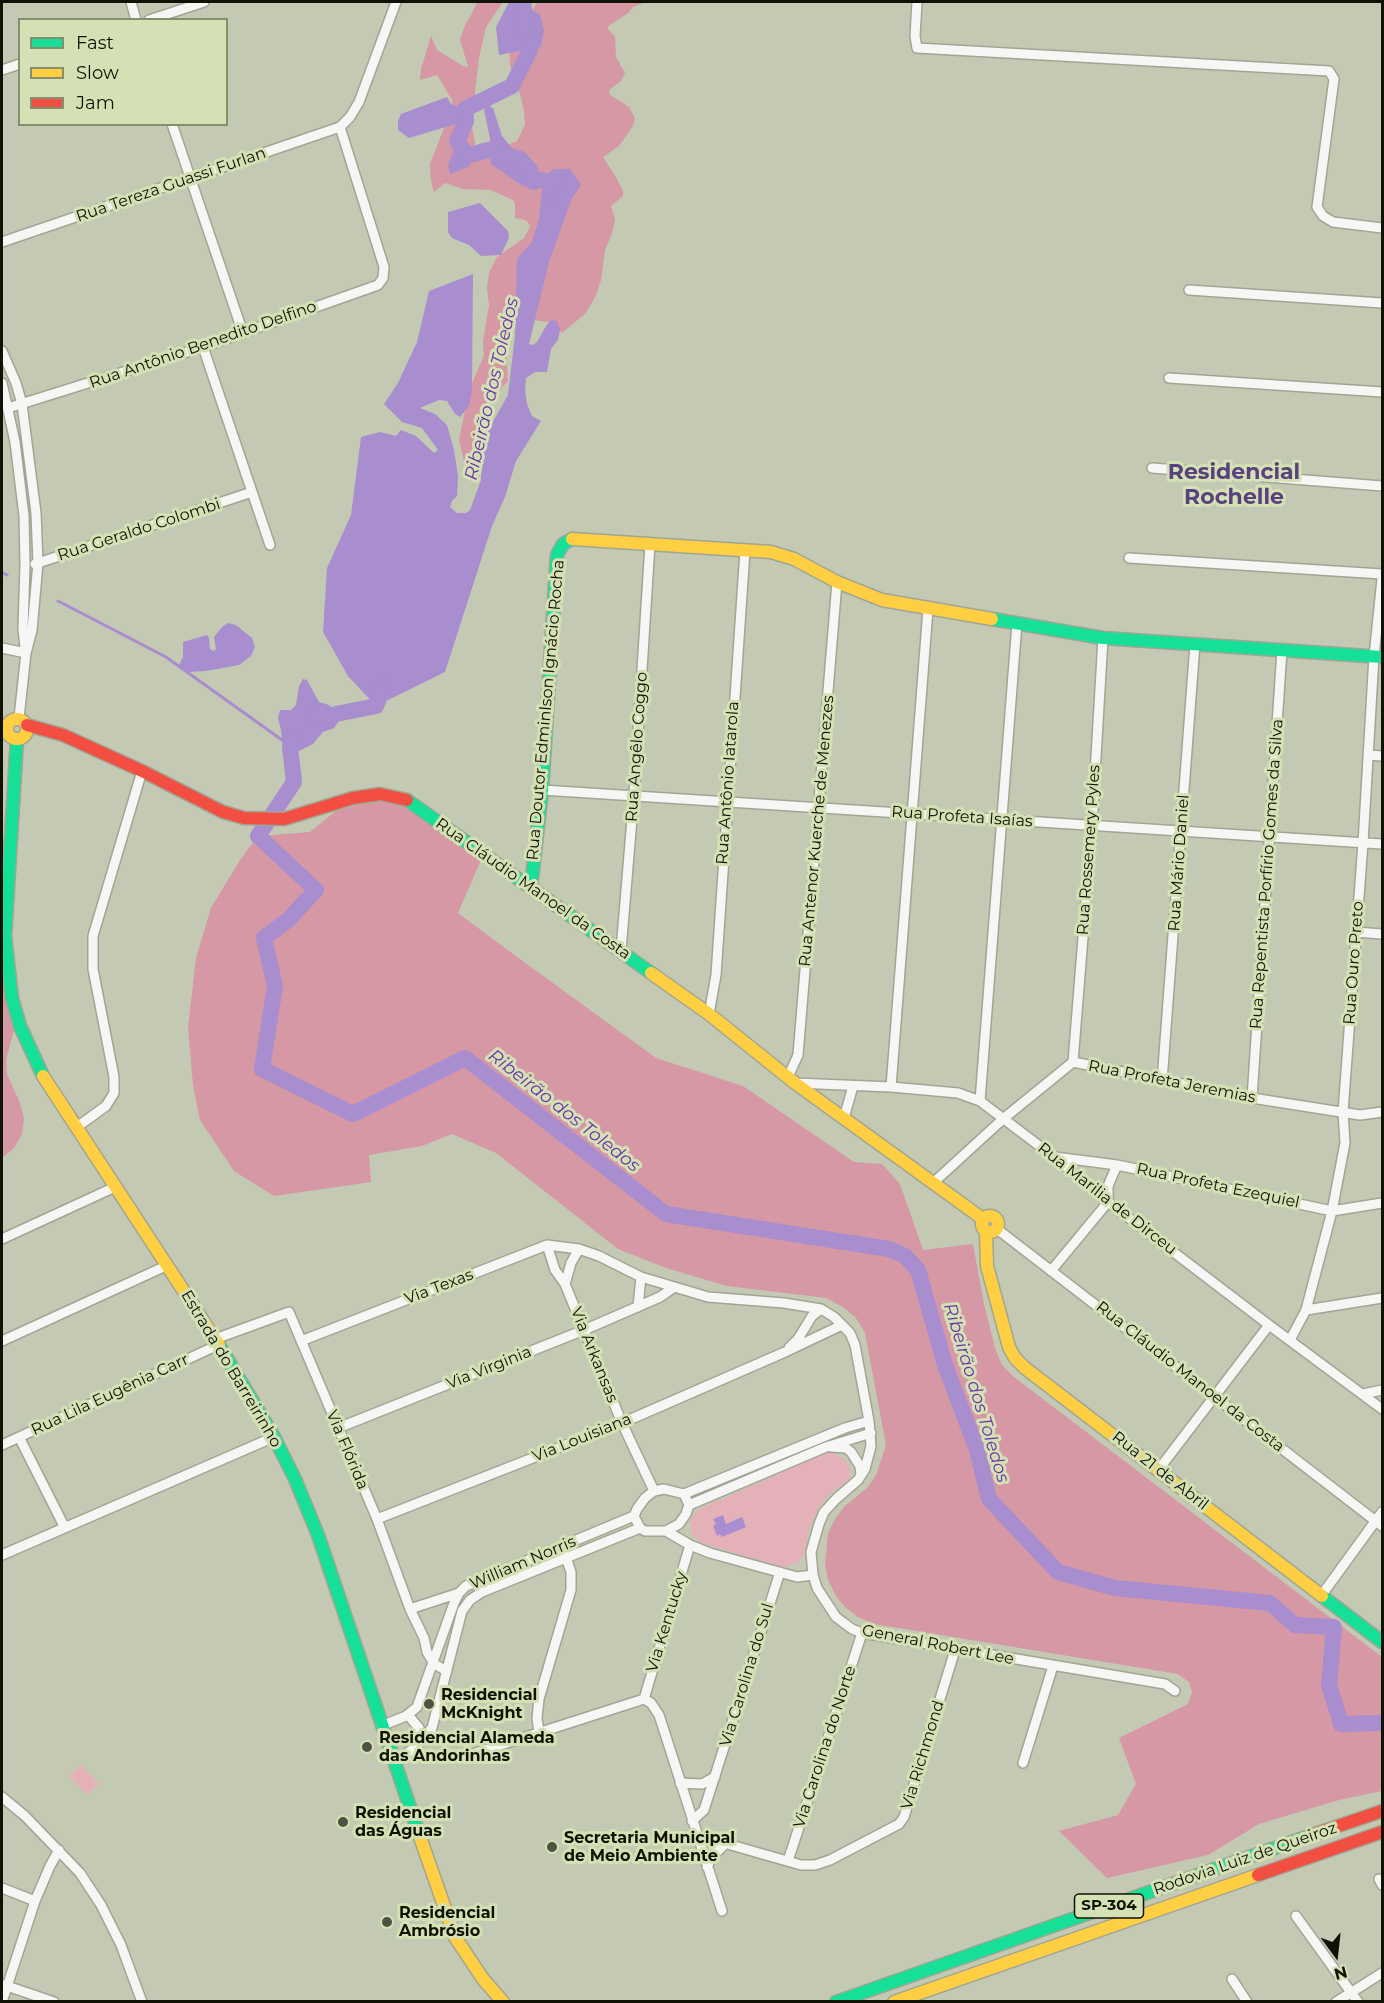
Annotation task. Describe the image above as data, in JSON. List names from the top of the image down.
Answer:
{
  "streets": {
    "main road": [
      "Rua Doutor Edminlson Ignácio Rocha",
      "Rua Cláudio Manoel da Costa",
      "Estrada do Barreirinho",
      "Rua 21 de Abril",
      "Rodovia Luiz de Queiroz",
      "SP-304"
    ],
    "street": [
      "Rua Tereza Guassi Furlan",
      "Rua Antônio Benedito Delfino",
      "Rua Geraldo Colombi",
      "Rua Angêlo Coggo",
      "Rua Antônio Iatarola",
      "Rua Profeta Isaías",
      "Rua Antenor Kuerche de Menezes",
      "Rua Rossemery Pyles",
      "Rua Mário Daniel",
      "Rua Repentista Porfírio Gomes da Silva",
      "Rua Ouro Preto",
      "Rua Profeta Jeremias",
      "Rua Profeta Ezequiel",
      "Rua Marilia de Dirceu",
      "Via Texas",
      "Via Arkansas",
      "Via Virginia",
      "Rua Lila Eugênia Carr",
      "Via Louisiana",
      "Via Flórida",
      "William Norris",
      "Via Kentucky",
      "General Robert Lee",
      "Via Carolina do Sul",
      "Via Carolina do Norte",
      "Via Richmond"
    ]
  },
  "crossings": [
    ["Rua Tereza Guassi Furlan", "Rua Antônio Benedito Delfino"],
    ["Rua Doutor Edminlson Ignácio Rocha", "Rua Angêlo Coggo"],
    ["Rua Doutor Edminlson Ignácio Rocha", "Rua Profeta Isaías"],
    ["Rua Doutor Edminlson Ignácio Rocha", "Rua Cláudio Manoel da Costa"],
    ["Rua Angêlo Coggo", "Rua Profeta Isaías"],
    ["Rua Angêlo Coggo", "Rua Cláudio Manoel da Costa"],
    ["Rua Antônio Iatarola", "Rua Profeta Isaías"],
    ["Rua Antônio Iatarola", "Rua Cláudio Manoel da Costa"],
    ["Rua Profeta Isaías", "Rua Antenor Kuerche de Menezes"],
    ["Rua Profeta Isaías", "Rua Rossemery Pyles"],
    ["Rua Profeta Isaías", "Rua Mário Daniel"],
    ["Rua Profeta Isaías", "Rua Repentista Porfírio Gomes da Silva"],
    ["Rua Profeta Isaías", "Rua Ouro Preto"],
    ["Rua Antenor Kuerche de Menezes", "Rua Cláudio Manoel da Costa"],
    ["Rua Antenor Kuerche de Menezes", "Rua Marilia de Dirceu"],
    ["Rua Rossemery Pyles", "Rua Profeta Jeremias"],
    ["Rua Mário Daniel", "Rua Profeta Jeremias"],
    ["Rua Repentista Porfírio Gomes da Silva", "Rua Profeta Jeremias"],
    ["Rua Cláudio Manoel da Costa", "Rua Profeta Jeremias"],
    ["Rua Cláudio Manoel da Costa", "Rua Marilia de Dirceu"],
    ["Rua Cláudio Manoel da Costa", "Estrada do Barreirinho"],
    ["Rua Cláudio Manoel da Costa", "Rua 21 de Abril"],
    ["Rua Ouro Preto", "Rua Profeta Jeremias"],
    ["Rua Ouro Preto", "Rua Profeta Ezequiel"],
    ["Rua Ouro Preto", "Rua Marilia de Dirceu"],
    ["Rua Profeta Jeremias", "Rua Marilia de Dirceu"],
    ["Rua Profeta Ezequiel", "Rua Marilia de Dirceu"],
    ["Via Texas", "Via Arkansas"],
    ["Via Texas", "Via Flórida"],
    ["Via Texas", "General Robert Lee"],
    ["Via Arkansas", "Via Virginia"],
    ["Via Arkansas", "Via Louisiana"],
    ["Via Arkansas", "William Norris"],
    ["Via Virginia", "Via Flórida"],
    ["Via Virginia", "General Robert Lee"],
    ["Estrada do Barreirinho", "Rua Lila Eugênia Carr"],
    ["Rua Lila Eugênia Carr", "Via Flórida"],
    ["Via Louisiana", "Via Flórida"],
    ["Via Louisiana", "General Robert Lee"],
    ["Via Flórida", "William Norris"],
    ["General Robert Lee", "Via Carolina do Norte"],
    ["General Robert Lee", "Via Richmond"],
    ["Via Carolina do Norte", "Via Richmond"]
  ],
  "districts": ["Residencial Rochelle"],
  "water": ["Ribeirão dos Toledos"],
  "places": [
    "Residencial McKnight",
    "Residencial Alameda das Andorinhas",
    "Residencial das Águas",
    "Secretaria Municipal de Meio Ambiente",
    "Residencial Ambrósio"
  ],
  "legend": ["Fast", "Slow", "Jam"],
  "north": "bottom"
}
